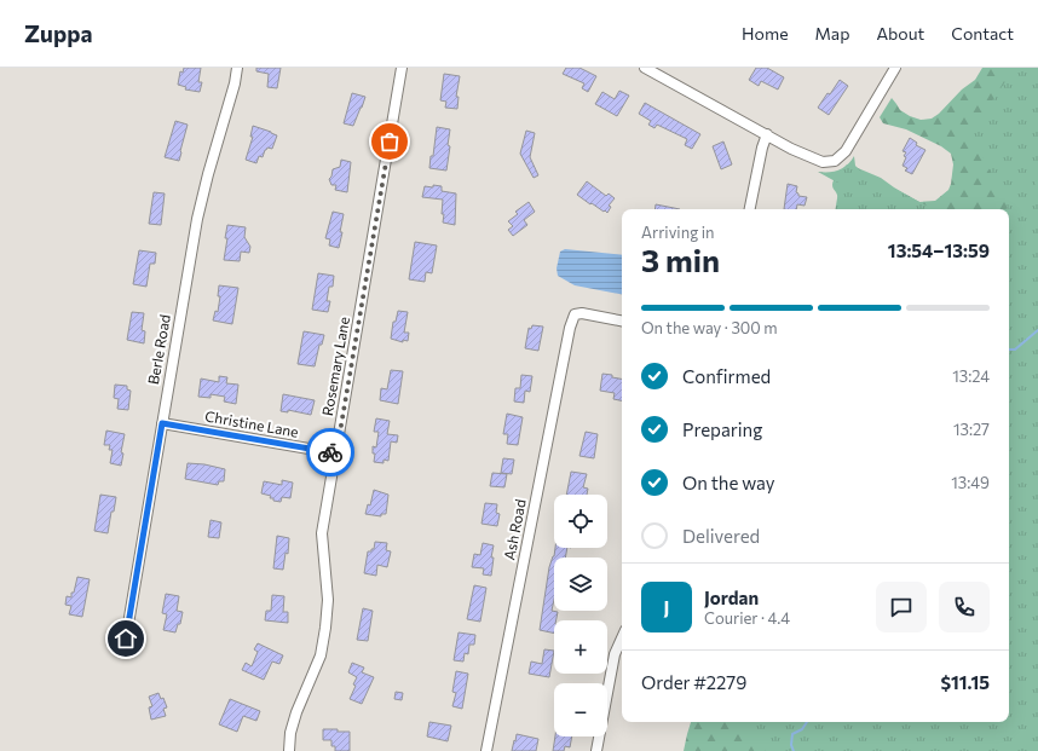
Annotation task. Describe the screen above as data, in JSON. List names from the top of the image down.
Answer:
{
  "streets": {
    "street": [
      "Berle Road",
      "Rosemary Lane",
      "Christine Lane",
      "Ash Road"
    ]
  },
  "crossings": [
    ["Berle Road", "Christine Lane"],
    ["Rosemary Lane", "Christine Lane"]
  ],
  "page": {
    "header": "Zuppa",
    "nav": [
      "Home",
      "Map",
      "About",
      "Contact"
    ],
    "heading": ["3 min", "Arriving in", "13:54–13:59"],
    "panel": [
      "Jordan",
      "Courier · 4.4",
      "Order #2279",
      "$11.15"
    ],
    "bar": "On the way · 300 m",
    "list": [
      ["Confirmed", "13:24"],
      ["Preparing", "13:27"],
      ["On the way", "13:49"],
      "Delivered"
    ],
    "map_buttons": ["+", "−"],
    "round": "J"
  }
}
